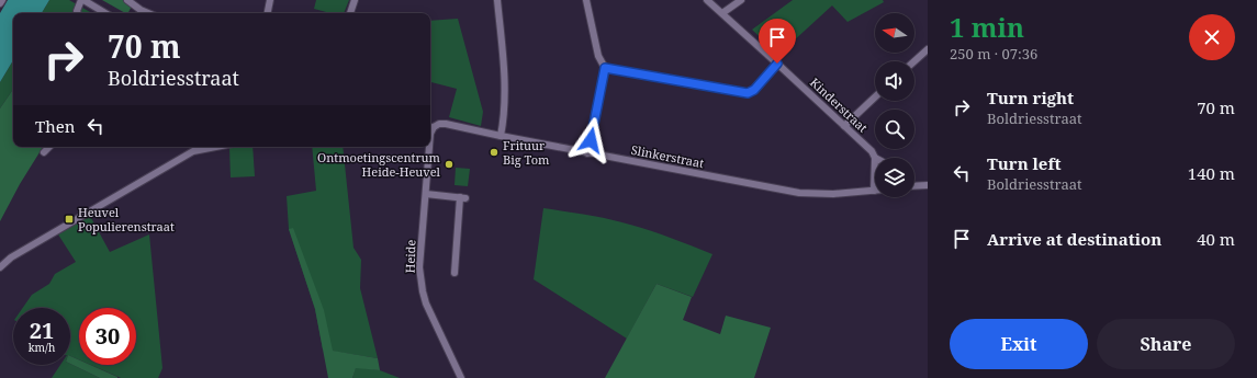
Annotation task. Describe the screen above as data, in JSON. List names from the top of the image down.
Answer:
{
  "streets": {
    "street": ["Kinderstraat", "Slinkerstraat", "Heide"]
  },
  "crossings": [
    ["Slinkerstraat", "Heide"]
  ],
  "places": {
    "other": ["Frituur Big Tom", "Ontmoetingscentrum Heide-Heuvel"],
    "transit": ["Heuvel Populierenstraat"]
  },
  "north": "left",
  "page": {
    "heading": ["1 min", "250 m · 07:36"],
    "turn": ["70 m", "Boldriesstraat"],
    "list": [
      {
        "name": "Turn right",
        "note": "Boldriesstraat",
        "value": "70 m"
      },
      {
        "name": "Turn left",
        "note": "Boldriesstraat",
        "value": "140 m"
      },
      {
        "name": "Arrive at destination",
        "value": "40 m"
      }
    ],
    "then": "Then",
    "speed": "21 km/h",
    "limit": "30",
    "buttons": ["Exit", "Share"]
  }
}
